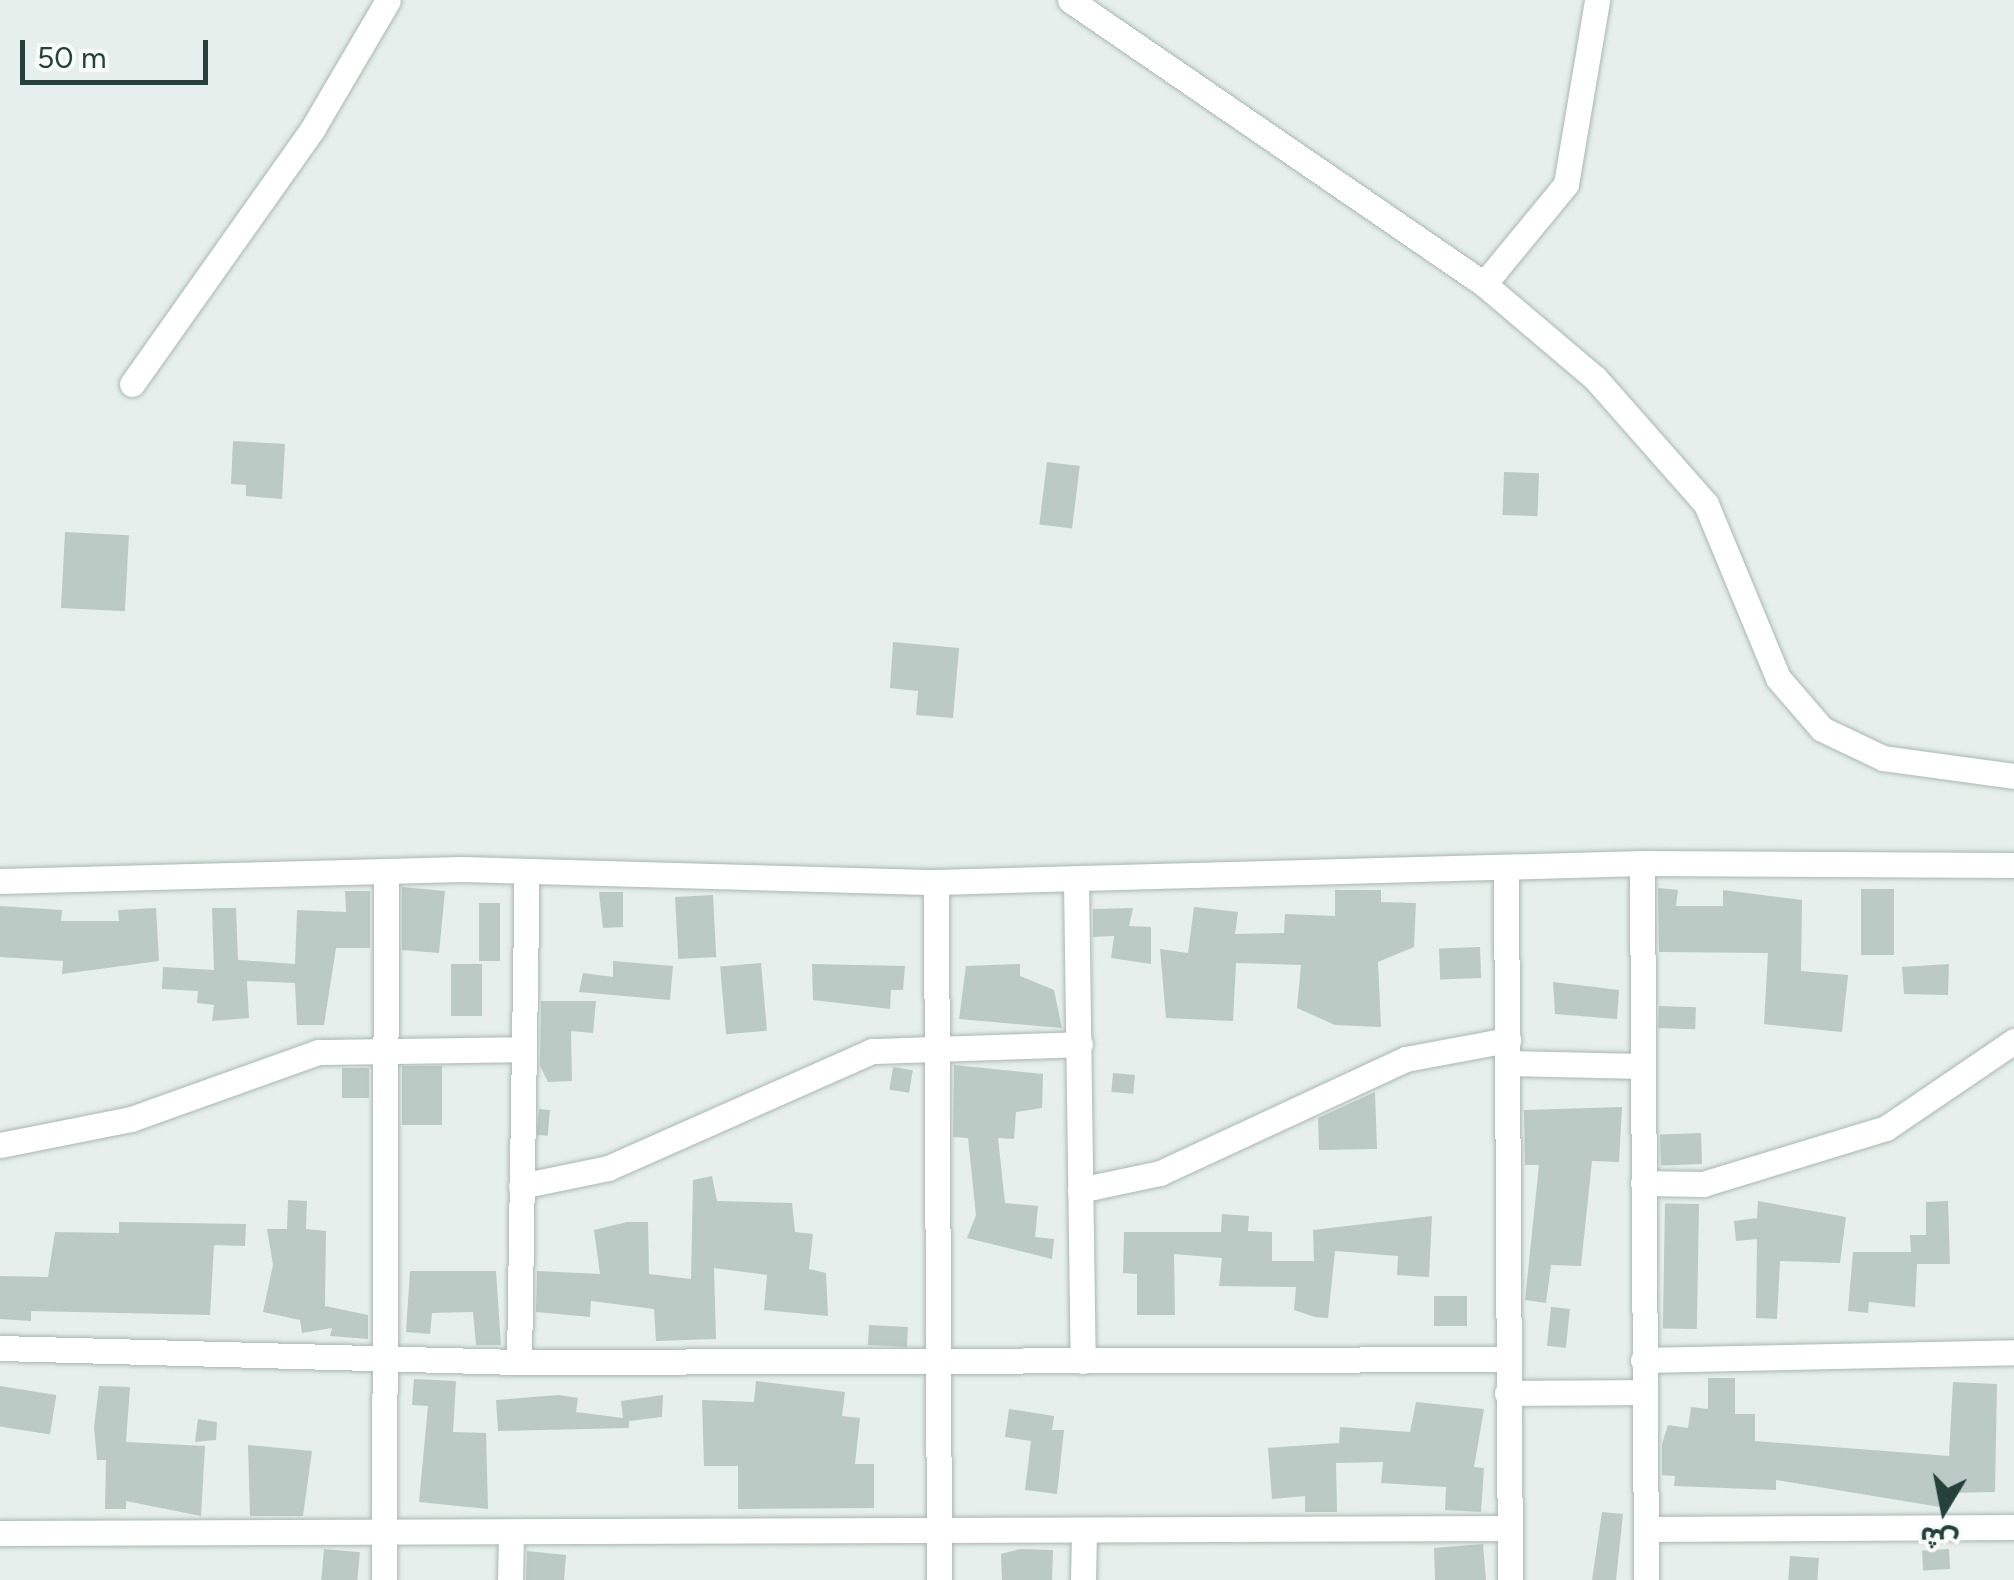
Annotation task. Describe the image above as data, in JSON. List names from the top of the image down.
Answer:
{
  "scale_bar": "50 m",
  "north": "bottom"
}
